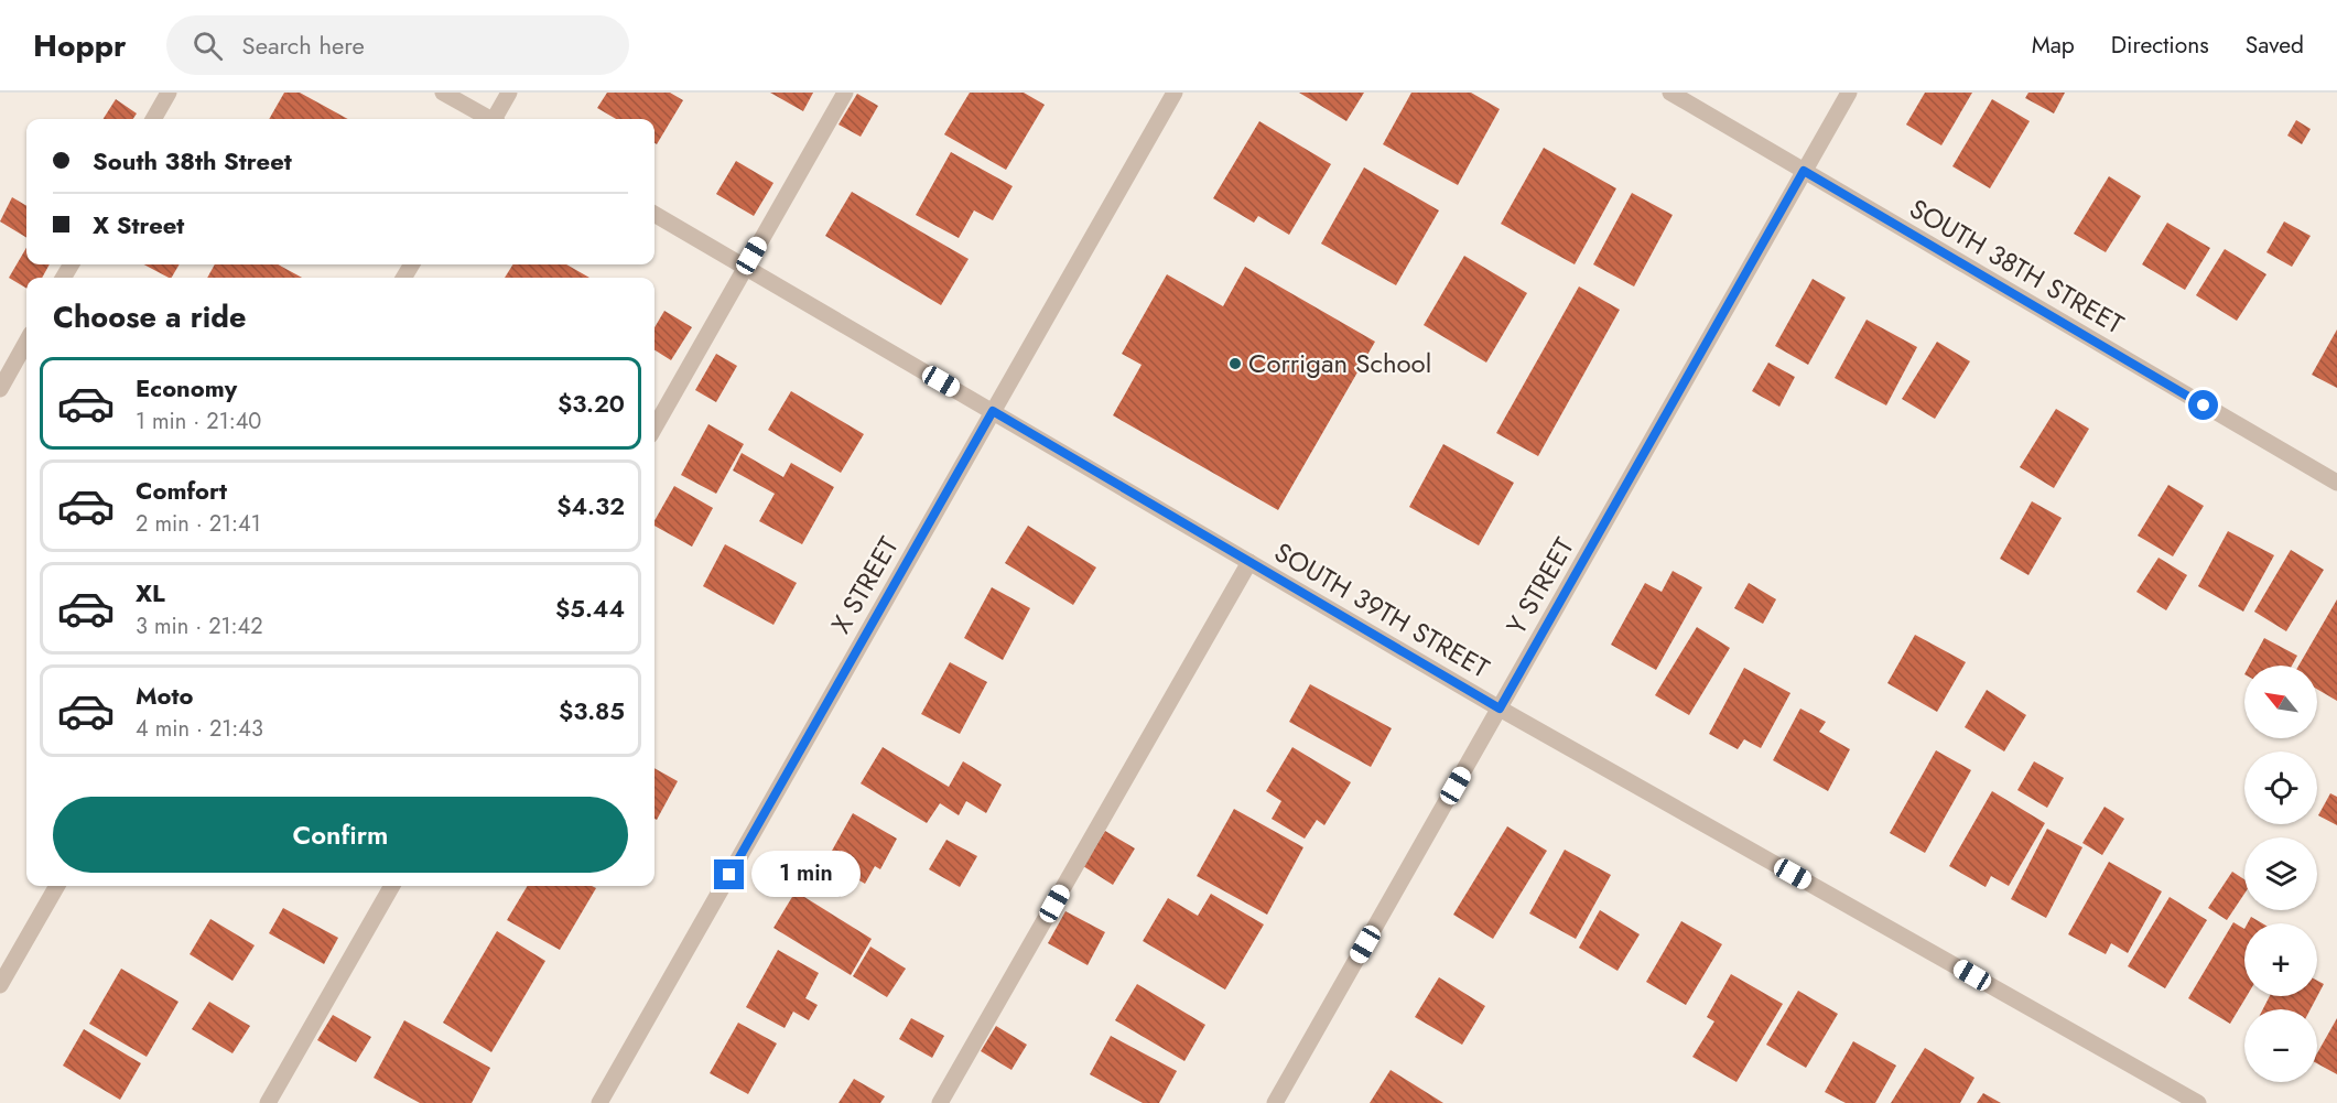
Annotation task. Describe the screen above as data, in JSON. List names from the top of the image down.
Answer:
{
  "streets": {
    "street": [
      "SOUTH 38TH STREET",
      "X STREET",
      "Y STREET",
      "SOUTH 39TH STREET"
    ]
  },
  "crossings": [
    ["SOUTH 38TH STREET", "Y STREET"],
    ["X STREET", "SOUTH 39TH STREET"],
    ["Y STREET", "SOUTH 39TH STREET"]
  ],
  "places": ["Corrigan School"],
  "north": "top left",
  "page": {
    "header": "Hoppr",
    "search": "Search here",
    "nav": ["Map", "Directions", "Saved"],
    "banner": ["South 38th Street", "X Street"],
    "heading": "Choose a ride",
    "list": [
      {
        "name": "Economy",
        "note": "1 min · 21:40",
        "value": "$3.20"
      },
      {
        "name": "Comfort",
        "note": "2 min · 21:41",
        "value": "$4.32"
      },
      {
        "name": "XL",
        "note": "3 min · 21:42",
        "value": "$5.44"
      },
      {
        "name": "Moto",
        "note": "4 min · 21:43",
        "value": "$3.85"
      }
    ],
    "map_buttons": ["+", "−"],
    "buttons": "Confirm",
    "bubble": "1 min"
  }
}
